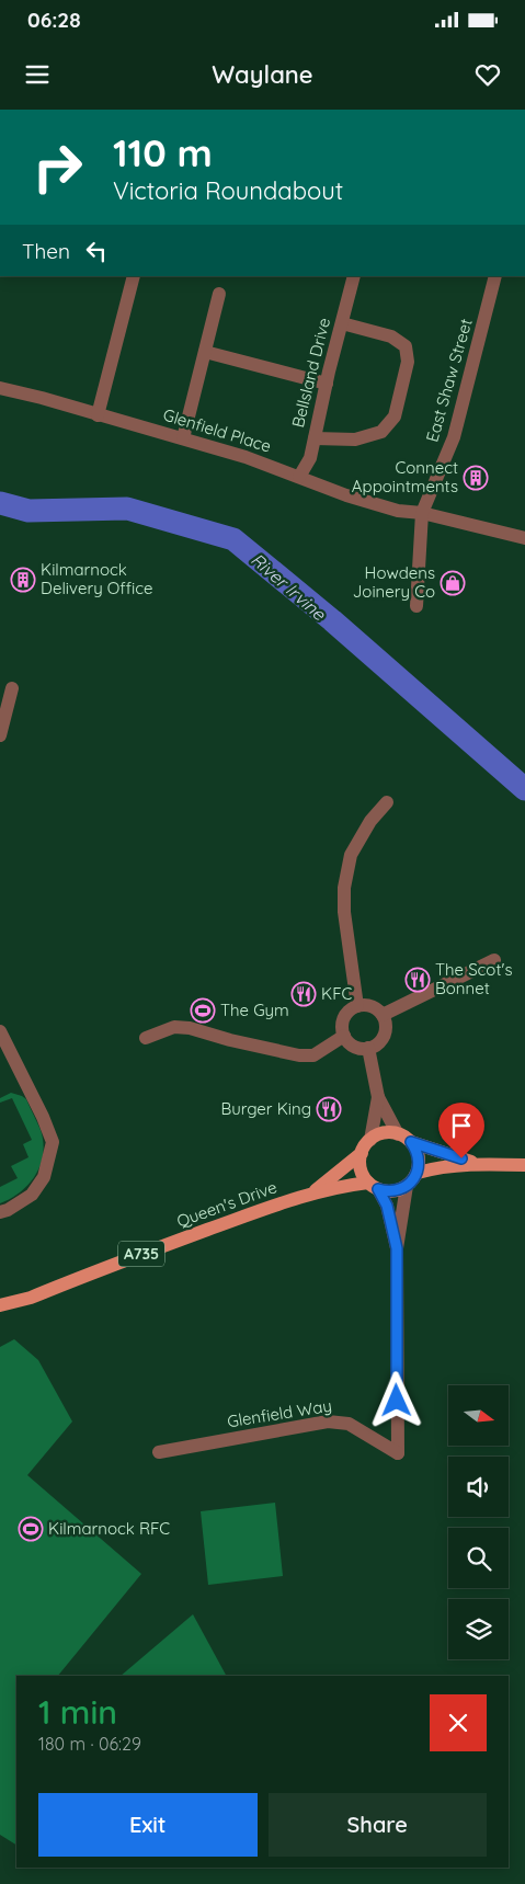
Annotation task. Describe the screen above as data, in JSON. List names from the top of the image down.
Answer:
{
  "streets": {
    "main road": ["Queen's Drive", "A735"],
    "street": [
      "Bellsland Drive",
      "East Shaw Street",
      "Glenfield Place",
      "Glenfield Way"
    ]
  },
  "crossings": [
    ["Bellsland Drive", "Glenfield Place"],
    ["East Shaw Street", "Glenfield Place"],
    ["Queen's Drive", "A735"]
  ],
  "water": ["River Irvine"],
  "places": {
    "building": ["Connect Appointments", "Kilmarnock Delivery Office"],
    "shop": ["Howdens Joinery Co"],
    "restaurant": ["The Scot's Bonnet", "KFC", "Burger King"],
    "sports": ["The Gym", "Kilmarnock RFC"]
  },
  "north": "right",
  "page": {
    "status": "06:28",
    "header": "Waylane",
    "turn": ["110 m", "Victoria Roundabout"],
    "then": "Then",
    "heading": ["1 min", "180 m · 06:29"],
    "buttons": ["Exit", "Share"]
  }
}
